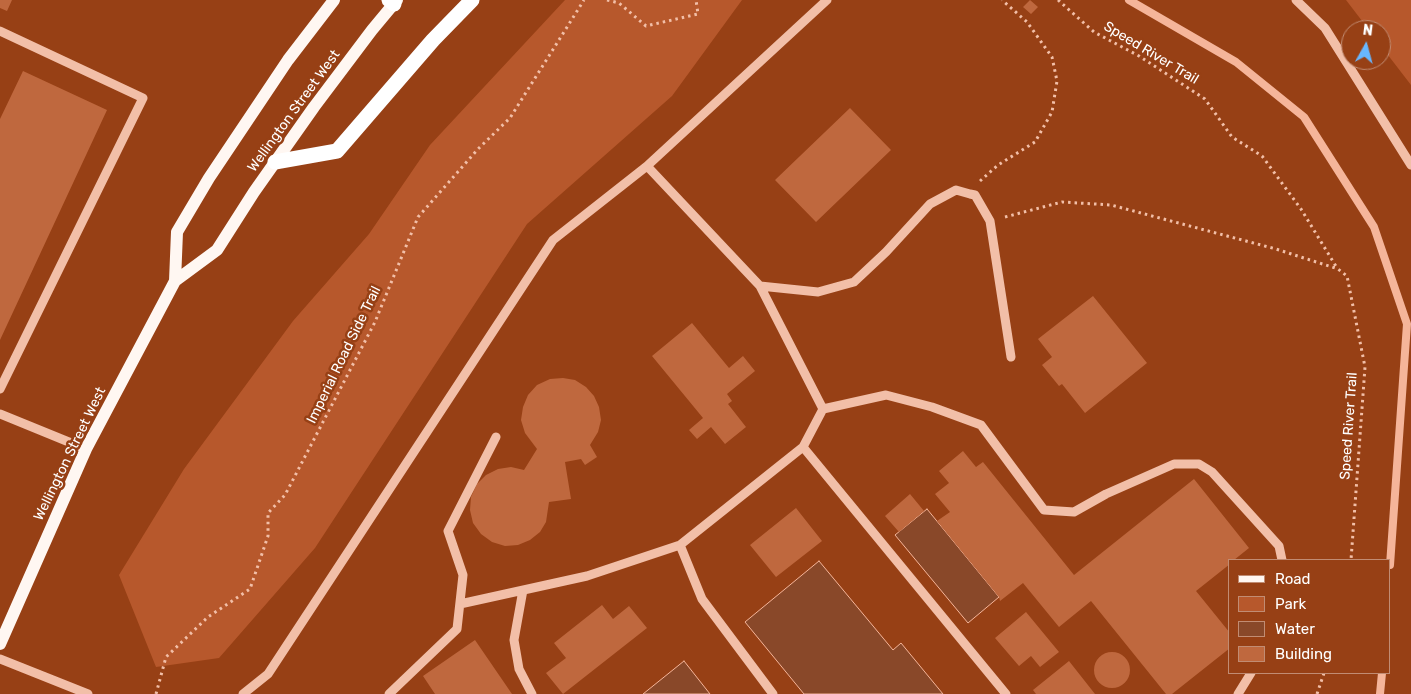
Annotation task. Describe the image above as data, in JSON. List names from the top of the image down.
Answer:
{
  "streets": {
    "main road": ["Wellington Street West"],
    "path": ["Speed River Trail", "Imperial Road Side Trail"]
  },
  "legend": [
    "Road",
    "Park",
    "Water",
    "Building"
  ],
  "north": "top"
}
